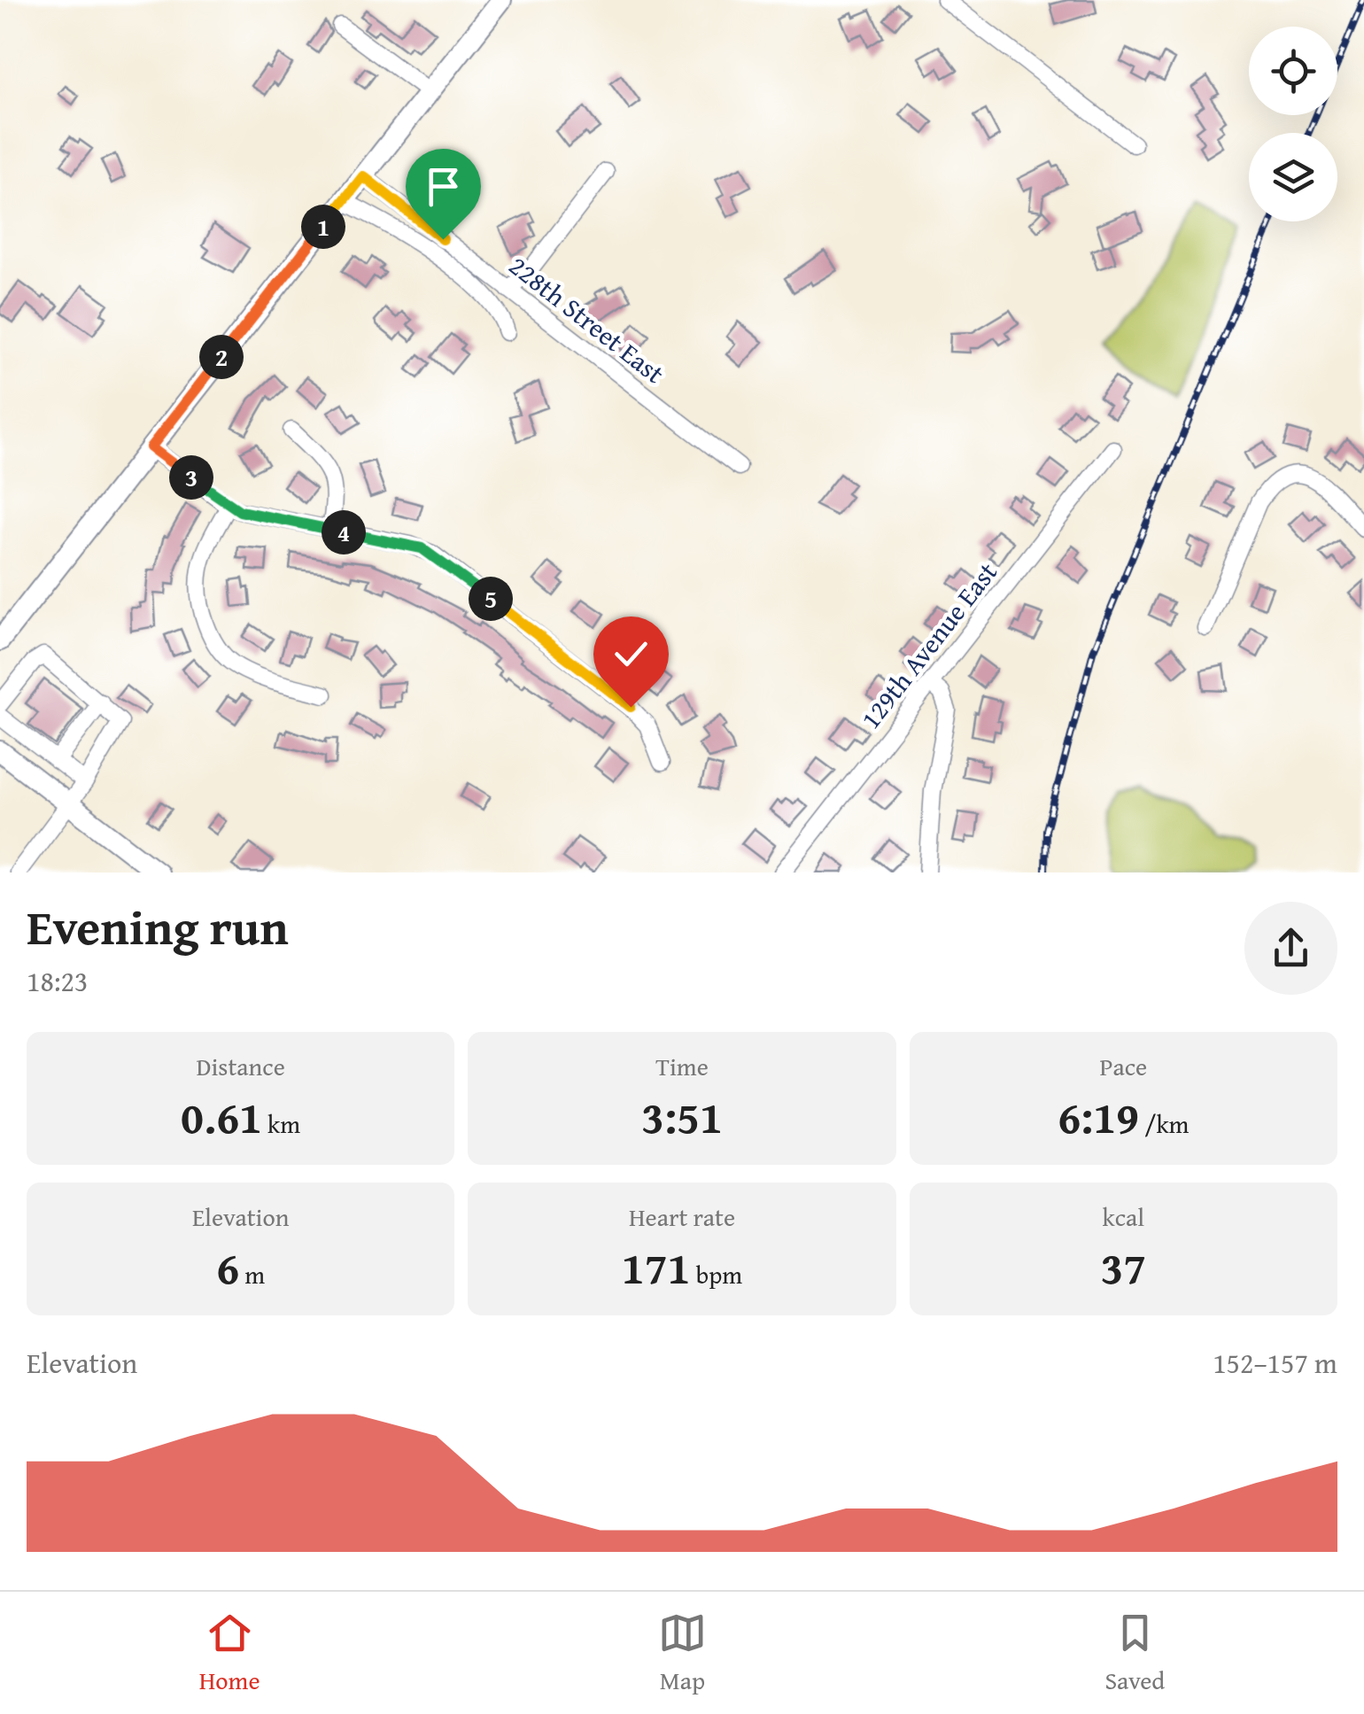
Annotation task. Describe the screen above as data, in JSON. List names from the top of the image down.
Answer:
{
  "streets": {
    "street": ["228th Street East", "129th Avenue East"]
  },
  "page": {
    "pins": [
      "1",
      "2",
      "3",
      "4",
      "5"
    ],
    "heading": ["Evening run", "18:23"],
    "stats": [
      ["Distance", "0.61 km"],
      ["Time", "3:51"],
      ["Pace", "6:19 /km"],
      ["Elevation", "6 m"],
      ["Heart rate", "171 bpm"],
      ["kcal", "37"]
    ],
    "chart": ["Elevation", "152–157 m"],
    "tabs": ["Home", "Map", "Saved"]
  }
}
